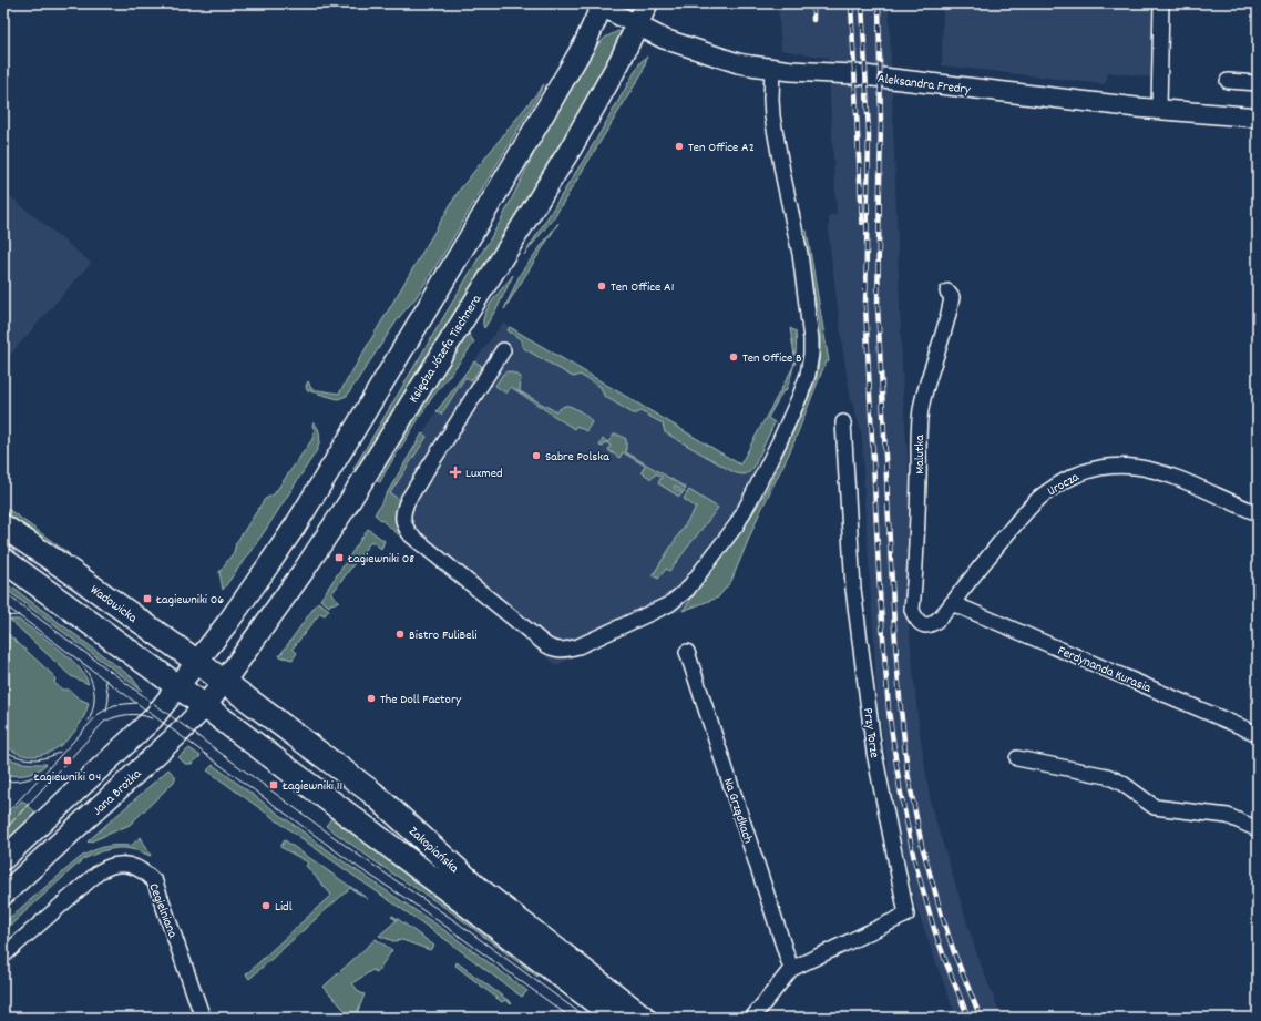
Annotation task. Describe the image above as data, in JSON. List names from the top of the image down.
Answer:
{
  "streets": {
    "main road": [
      "Księdza Józefa Tischnera",
      "Wadowicka",
      "Jana Brożka",
      "Zakopiańska"
    ],
    "street": [
      "Aleksandra Fredry",
      "Malutka",
      "Urocza",
      "Ferdynanda Kurasia",
      "Przy Torze",
      "Na Grządkach",
      "Cegielniana"
    ]
  },
  "crossings": [
    ["Aleksandra Fredry", "Księdza Józefa Tischnera"],
    ["Księdza Józefa Tischnera", "Wadowicka"],
    ["Księdza Józefa Tischnera", "Jana Brożka"],
    ["Księdza Józefa Tischnera", "Zakopiańska"],
    ["Malutka", "Urocza"],
    ["Urocza", "Ferdynanda Kurasia"],
    ["Wadowicka", "Jana Brożka"],
    ["Wadowicka", "Zakopiańska"],
    ["Przy Torze", "Na Grządkach"],
    ["Jana Brożka", "Zakopiańska"]
  ],
  "places": {
    "other": [
      "Ten Office A2",
      "Ten Office A1",
      "Ten Office B",
      "Sabre Polska",
      "Bistro FuliBeli",
      "The Doll Factory",
      "Lidl"
    ],
    "health": ["Luxmed"],
    "transit": [
      "Łagiewniki 08",
      "Łagiewniki 06",
      "Łagiewniki 04",
      "Łagiewniki 11"
    ]
  }
}
